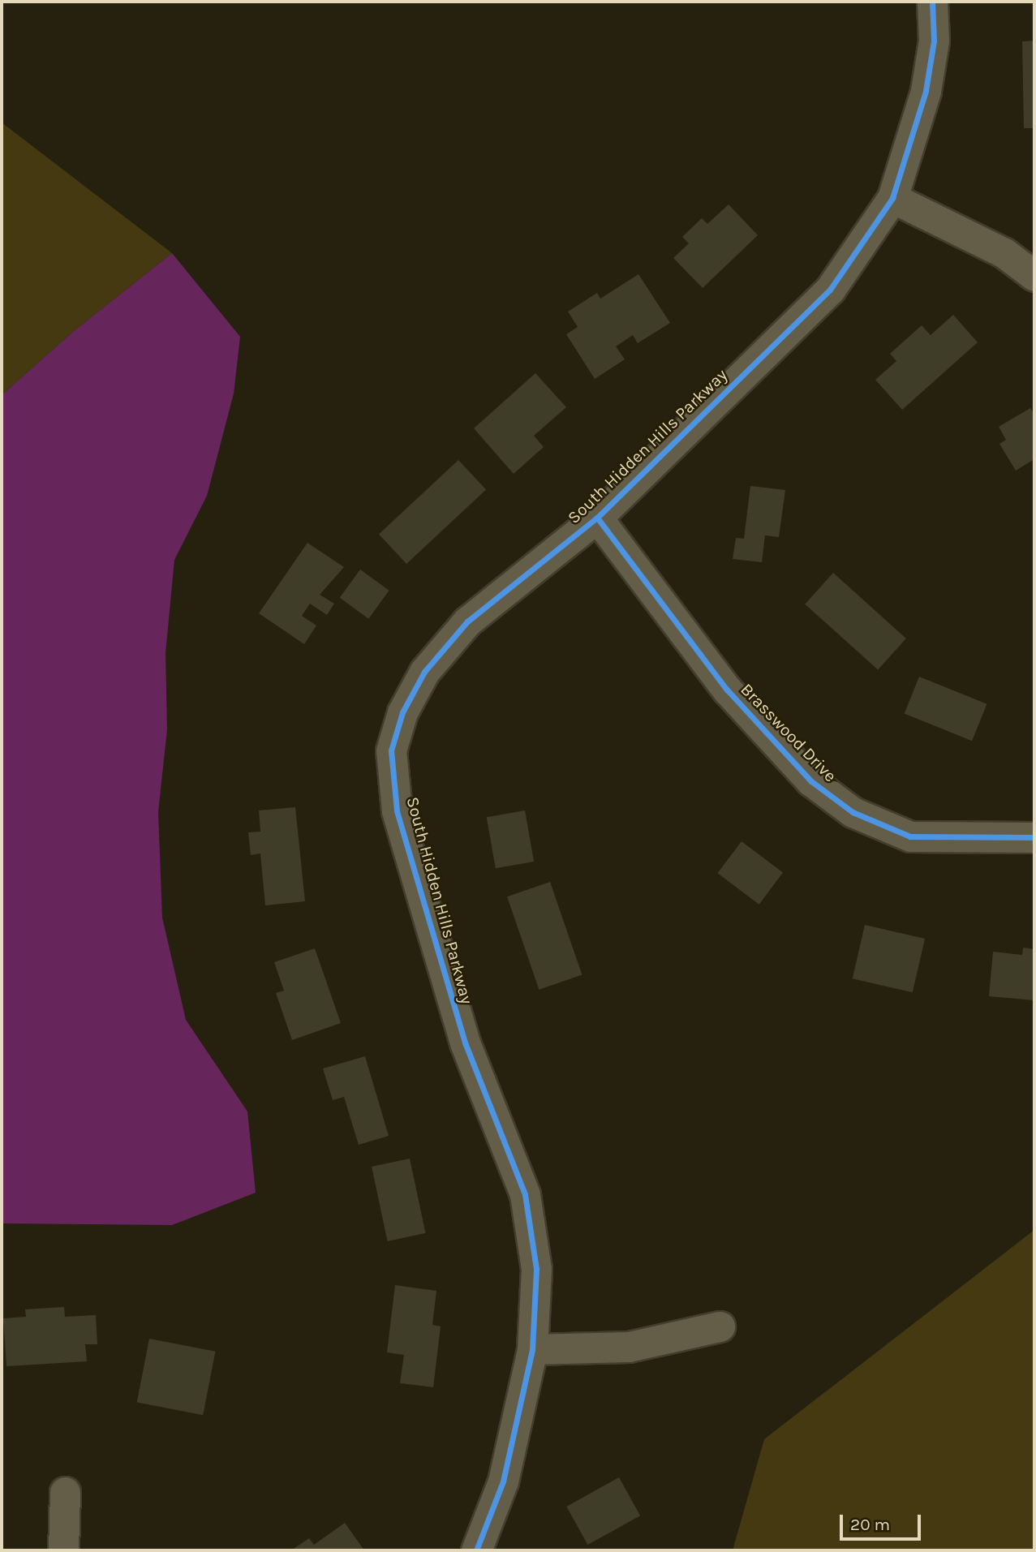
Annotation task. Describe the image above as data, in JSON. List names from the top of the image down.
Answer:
{
  "streets": {
    "street": ["South Hidden Hills Parkway", "Brasswood Drive"]
  },
  "crossings": [
    ["South Hidden Hills Parkway", "Brasswood Drive"]
  ],
  "scale_bar": "20 m"
}
